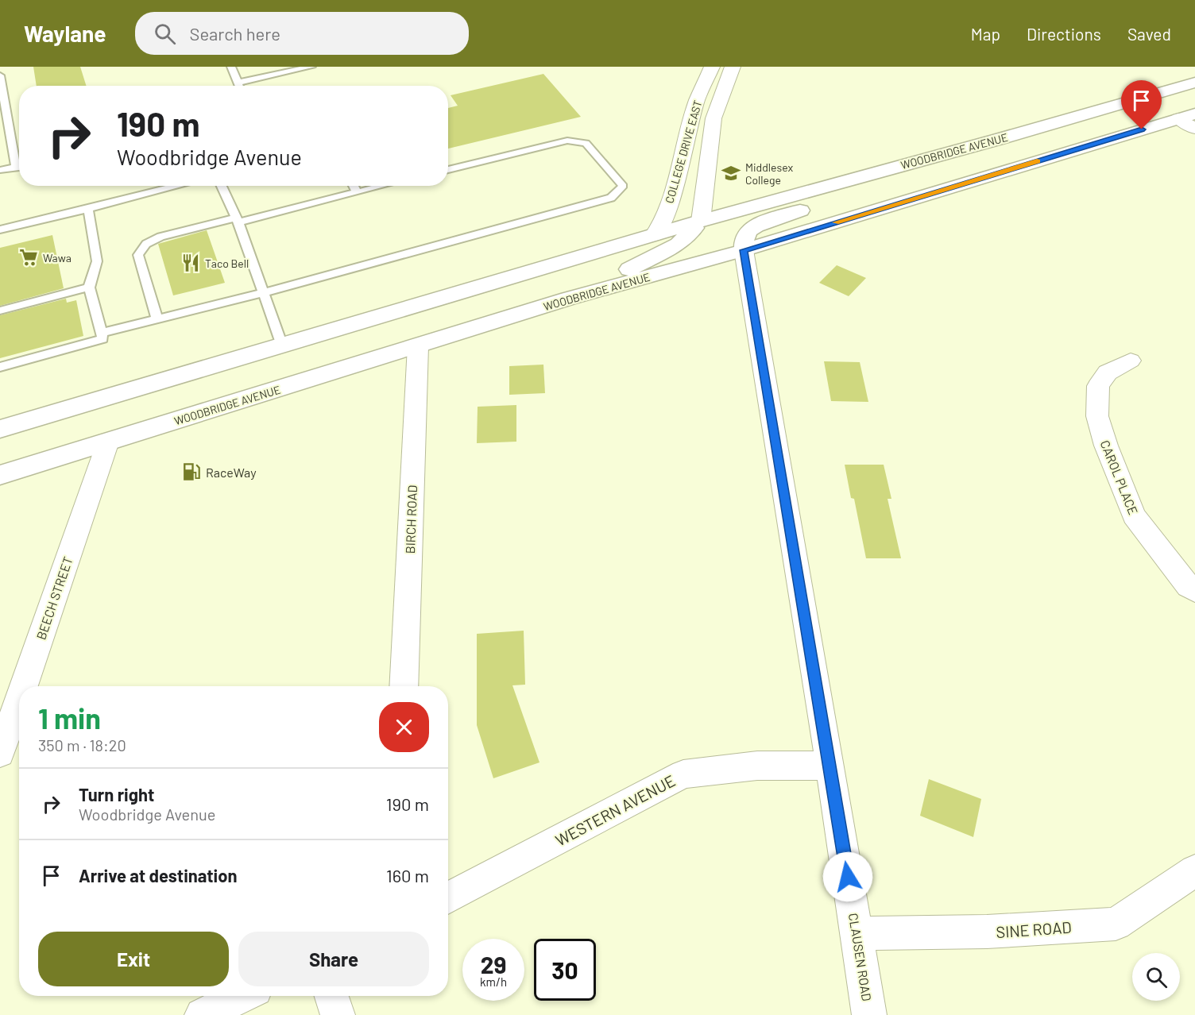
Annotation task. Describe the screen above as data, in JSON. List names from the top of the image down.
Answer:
{
  "streets": {
    "main road": ["WOODBRIDGE AVENUE"],
    "street": [
      "COLLEGE DRIVE EAST",
      "CAROL PLACE",
      "BIRCH ROAD",
      "BEECH STREET",
      "WESTERN AVENUE",
      "SINE ROAD",
      "CLAUSEN ROAD"
    ]
  },
  "crossings": [
    ["WOODBRIDGE AVENUE", "COLLEGE DRIVE EAST"],
    ["WOODBRIDGE AVENUE", "BIRCH ROAD"],
    ["WOODBRIDGE AVENUE", "BEECH STREET"],
    ["WOODBRIDGE AVENUE", "CLAUSEN ROAD"],
    ["WESTERN AVENUE", "CLAUSEN ROAD"],
    ["SINE ROAD", "CLAUSEN ROAD"]
  ],
  "places": {
    "school or university": ["Middlesex College"],
    "supermarket": ["Wawa"],
    "restaurant": ["Taco Bell"],
    "fuel station": ["RaceWay"]
  },
  "page": {
    "header": "Waylane",
    "search": "Search here",
    "nav": ["Map", "Directions", "Saved"],
    "turn": ["190 m", "Woodbridge Avenue"],
    "heading": ["1 min", "350 m · 18:20"],
    "list": [
      {
        "name": "Turn right",
        "note": "Woodbridge Avenue",
        "value": "190 m"
      },
      {
        "name": "Arrive at destination",
        "value": "160 m"
      }
    ],
    "buttons": ["Exit", "Share"],
    "speed": "29 km/h",
    "limit": "30"
  }
}
